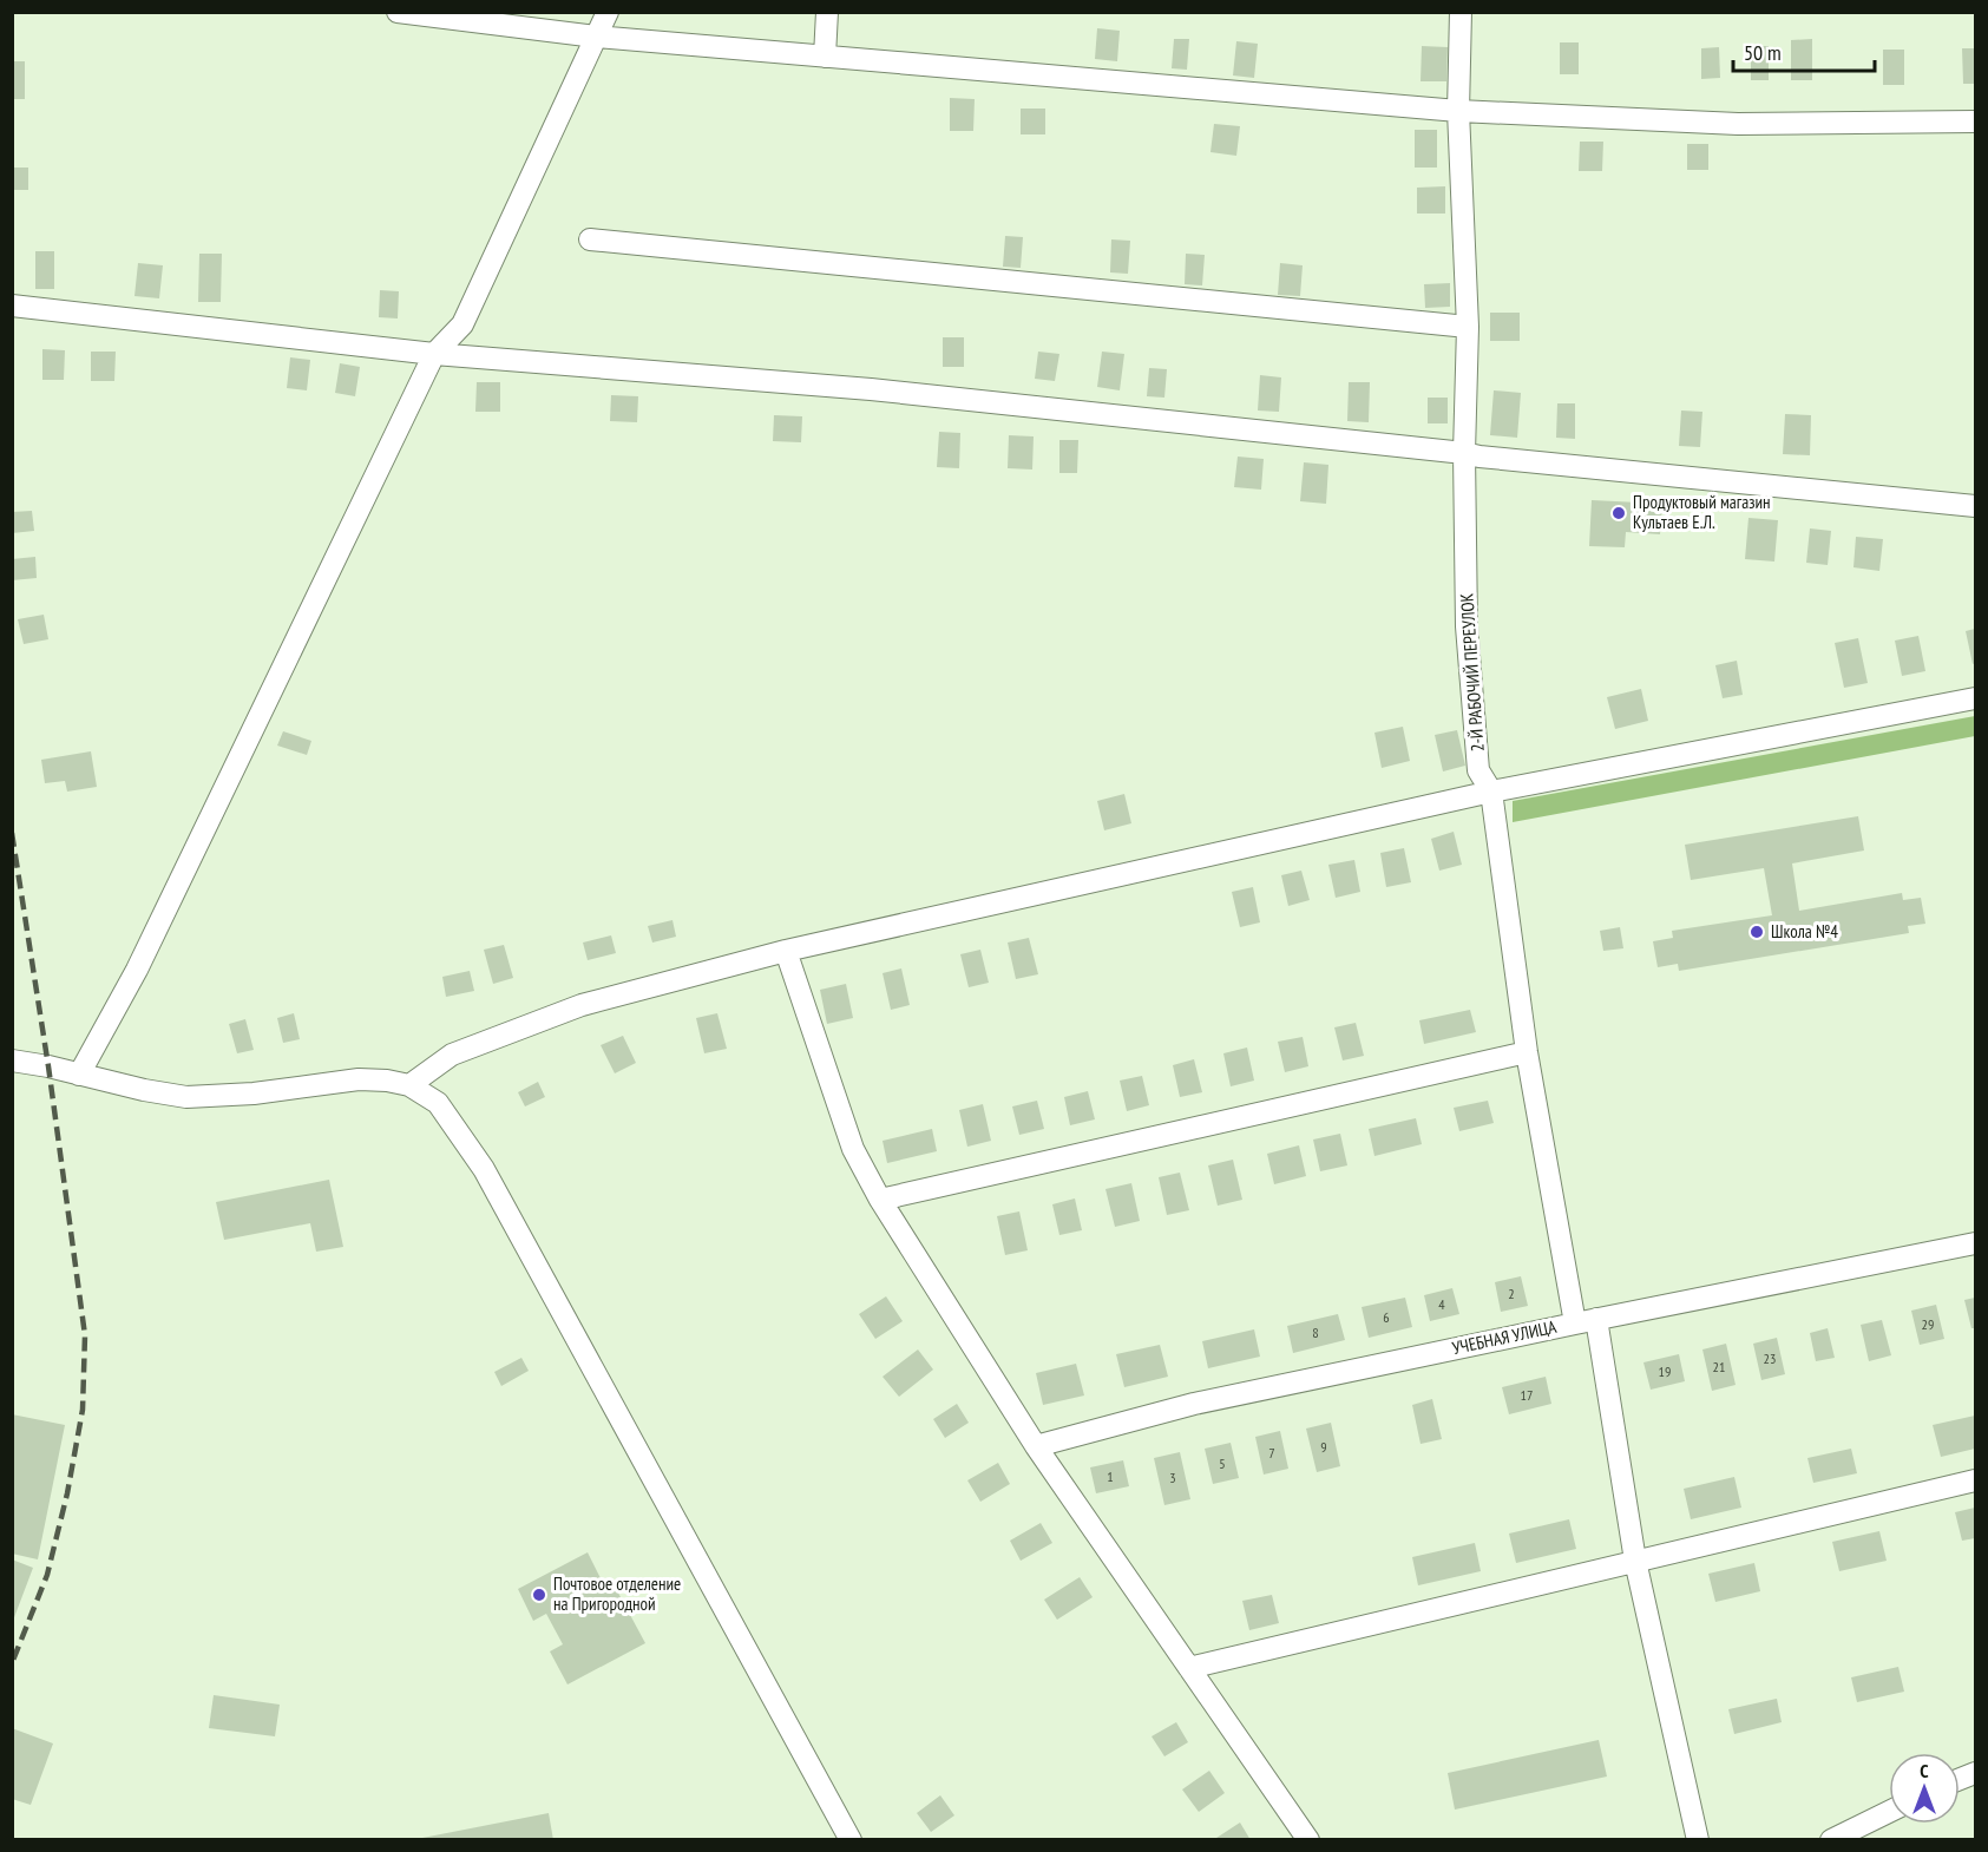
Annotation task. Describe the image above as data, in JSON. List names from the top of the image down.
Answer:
{
  "streets": {
    "street": ["2-Й РАБОЧИЙ ПЕРЕУЛОК", "УЧЕБНАЯ УЛИЦА"]
  },
  "crossings": [
    ["2-Й РАБОЧИЙ ПЕРЕУЛОК", "УЧЕБНАЯ УЛИЦА"]
  ],
  "places": ["Продуктовый магазин Культаев Е.Л.", "Школа №4", "Почтовое отделение на Пригородной"],
  "house_numbers": [
    "2",
    "4",
    "6",
    "29",
    "8",
    "23",
    "21",
    "19",
    "17",
    "9",
    "7",
    "5",
    "1",
    "3"
  ],
  "scale_bar": "50 m",
  "north": "top"
}
